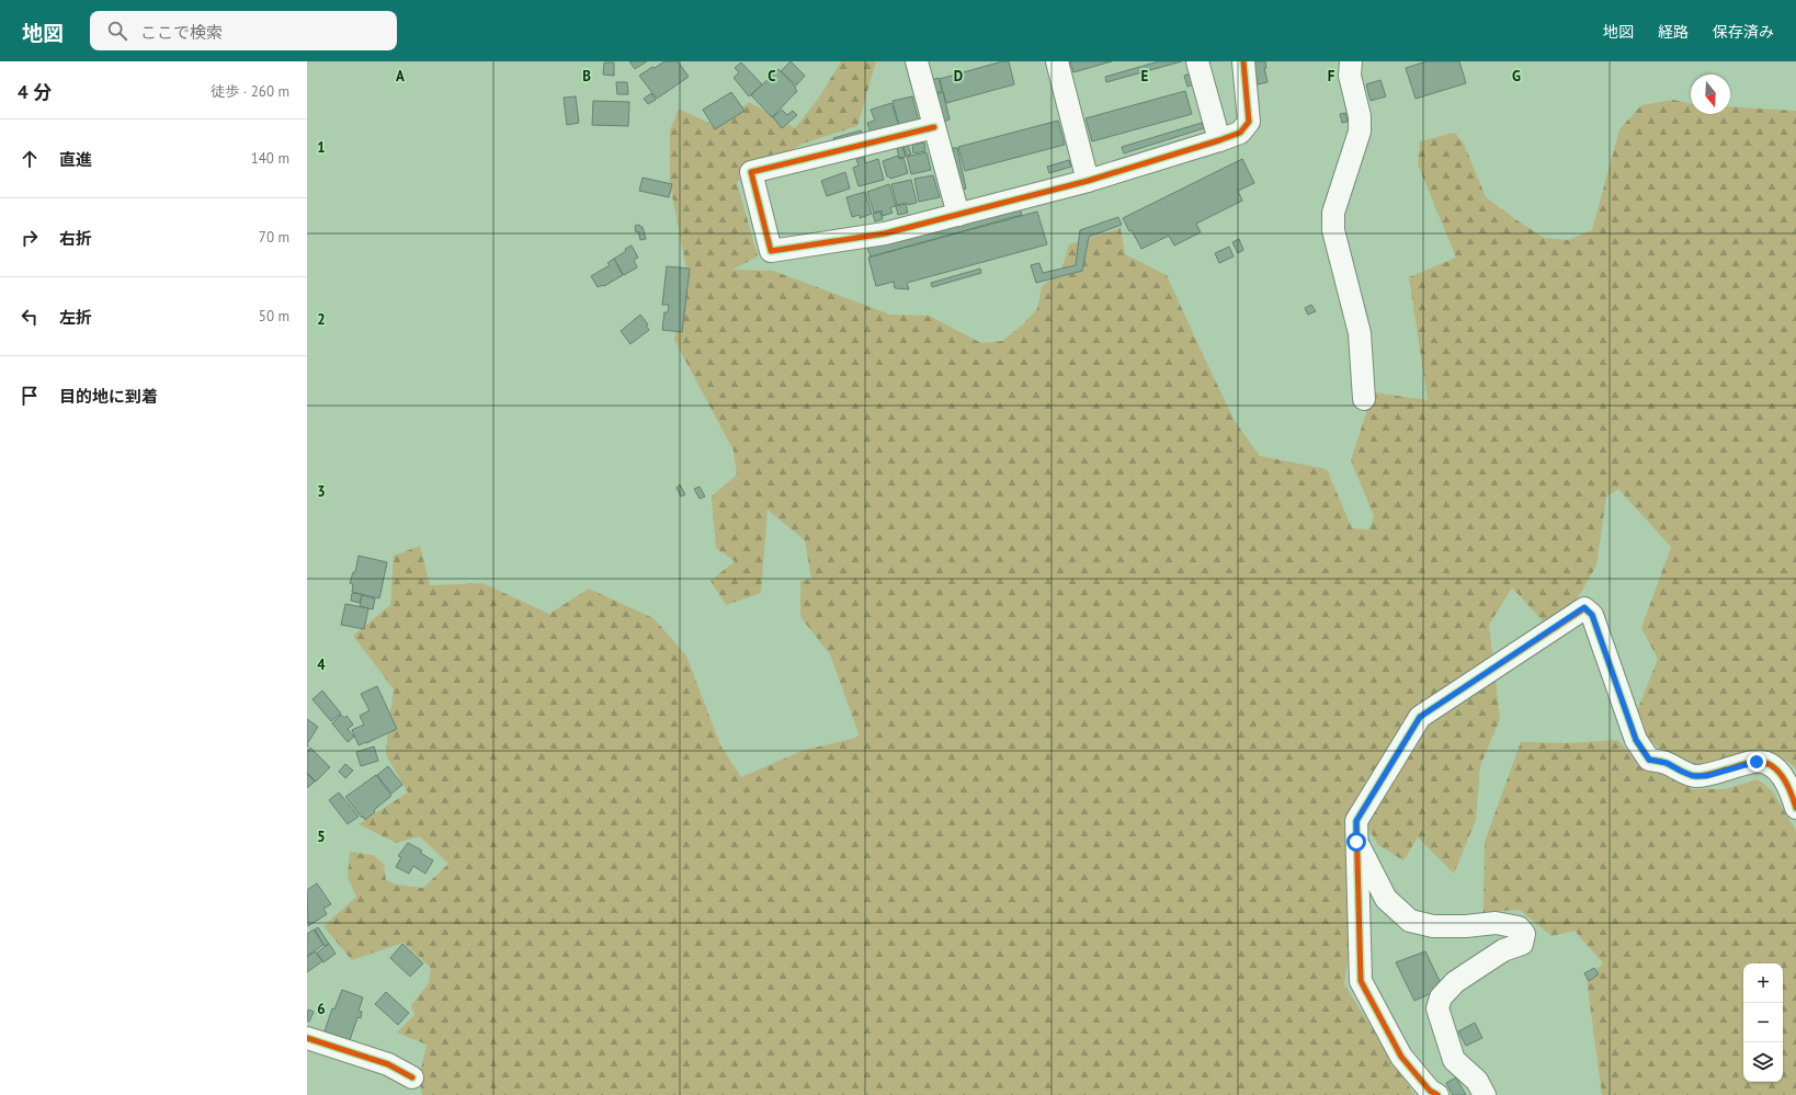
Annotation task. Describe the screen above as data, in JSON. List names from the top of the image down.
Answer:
{
  "north": "bottom",
  "page": {
    "header": "地図",
    "search": "ここで検索",
    "nav": ["地図", "経路", "保存済み"],
    "heading": ["4 分", "徒歩 · 260 m"],
    "list": [
      ["直進", "140 m"],
      ["右折", "70 m"],
      ["左折", "50 m"],
      "目的地に到着"
    ],
    "map_buttons": ["+", "−"]
  },
  "grid": {
    "columns": [
      "A",
      "B",
      "C",
      "D",
      "E",
      "F",
      "G"
    ],
    "rows": [
      "1",
      "2",
      "3",
      "4",
      "5",
      "6"
    ]
  }
}
